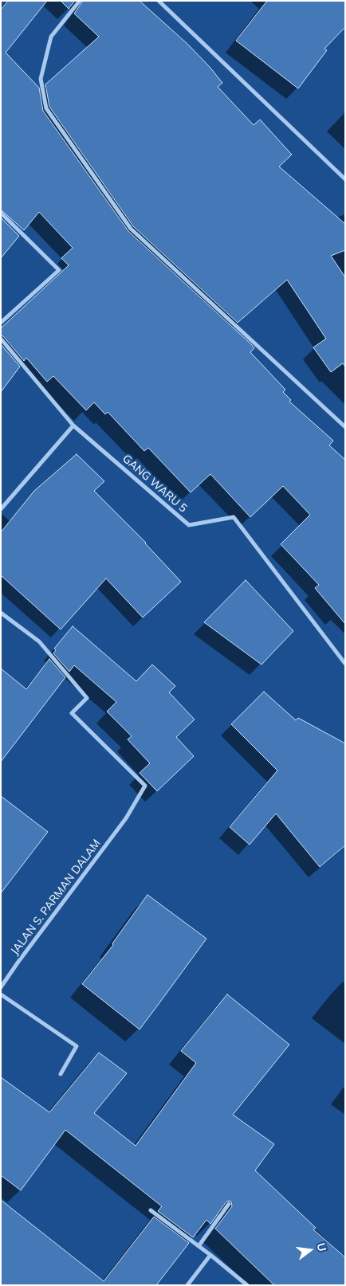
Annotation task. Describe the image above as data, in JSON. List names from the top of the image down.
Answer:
{
  "streets": {
    "street": ["GANG WARU 5", "JALAN S. PARMAN DALAM"]
  },
  "north": "right"
}
